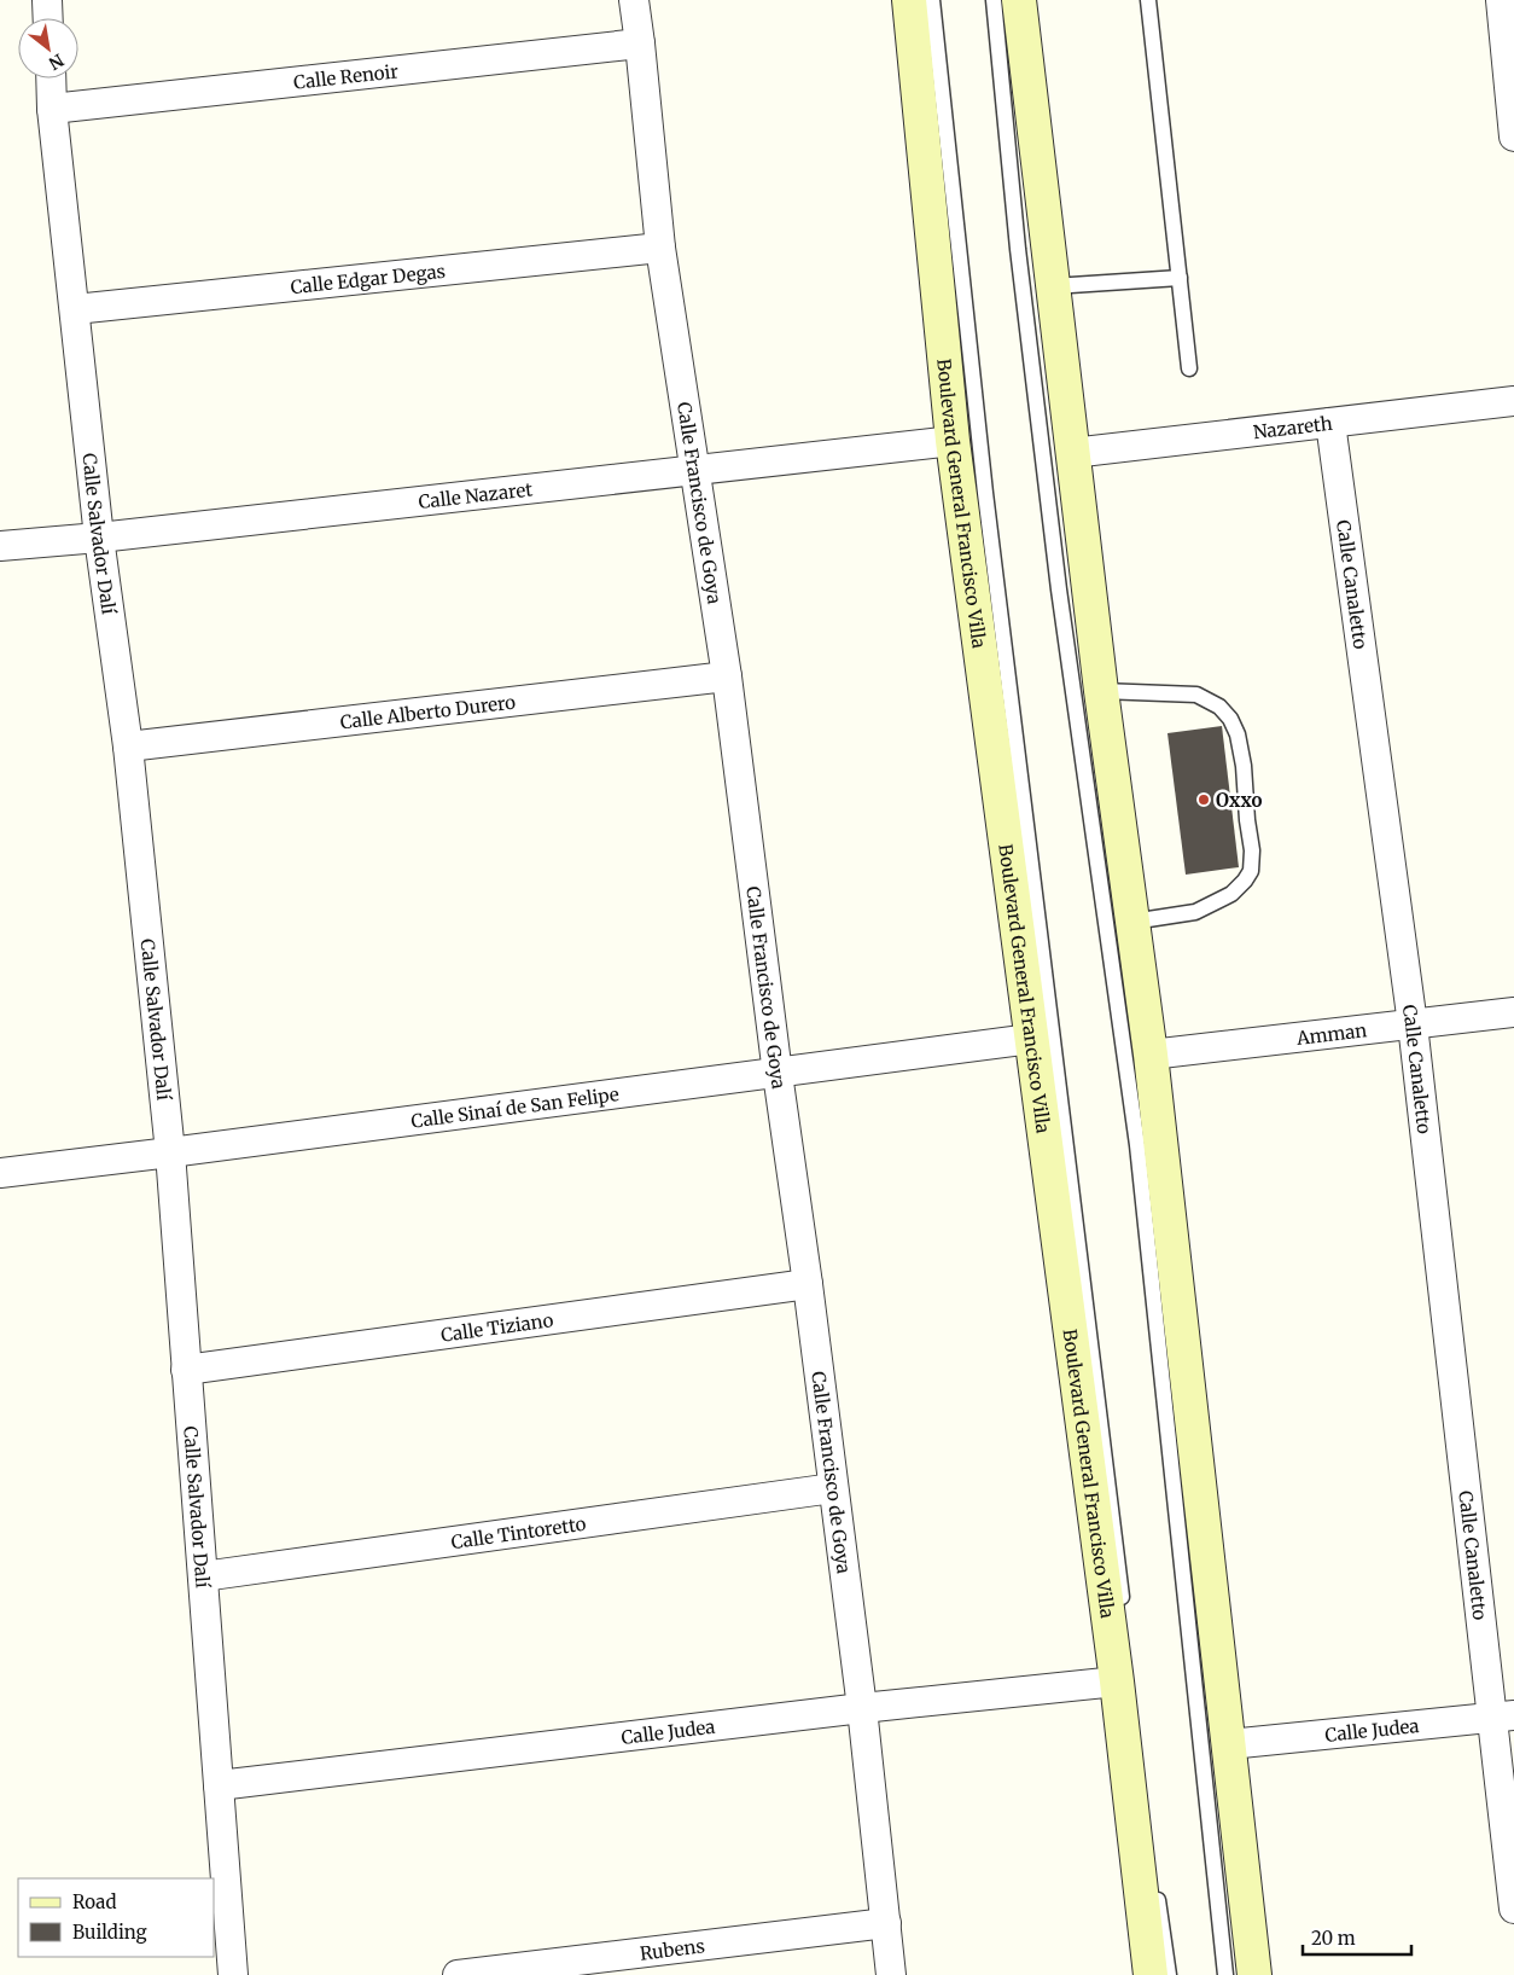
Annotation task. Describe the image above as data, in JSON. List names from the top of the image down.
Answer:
{
  "streets": {
    "main road": ["Boulevard General Francisco Villa"],
    "street": [
      "Calle Renoir",
      "Calle Edgar Degas",
      "Nazareth",
      "Calle Nazaret",
      "Calle Francisco de Goya",
      "Calle Salvador Dalí",
      "Calle Canaletto",
      "Calle Alberto Durero",
      "Amman",
      "Calle Sinaí de San Felipe",
      "Calle Tiziano",
      "Calle Tintoretto",
      "Calle Judea",
      "Rubens"
    ]
  },
  "crossings": [
    ["Calle Renoir", "Calle Francisco de Goya"],
    ["Calle Renoir", "Calle Salvador Dalí"],
    ["Calle Edgar Degas", "Calle Francisco de Goya"],
    ["Calle Edgar Degas", "Calle Salvador Dalí"],
    ["Nazareth", "Calle Canaletto"],
    ["Calle Nazaret", "Calle Francisco de Goya"],
    ["Calle Nazaret", "Boulevard General Francisco Villa"],
    ["Calle Nazaret", "Calle Salvador Dalí"],
    ["Calle Francisco de Goya", "Calle Alberto Durero"],
    ["Calle Francisco de Goya", "Calle Sinaí de San Felipe"],
    ["Calle Francisco de Goya", "Calle Tiziano"],
    ["Calle Francisco de Goya", "Calle Tintoretto"],
    ["Calle Francisco de Goya", "Calle Judea"],
    ["Calle Francisco de Goya", "Rubens"],
    ["Boulevard General Francisco Villa", "Calle Sinaí de San Felipe"],
    ["Boulevard General Francisco Villa", "Calle Judea"],
    ["Calle Salvador Dalí", "Calle Alberto Durero"],
    ["Calle Salvador Dalí", "Calle Sinaí de San Felipe"],
    ["Calle Salvador Dalí", "Calle Tiziano"],
    ["Calle Salvador Dalí", "Calle Tintoretto"],
    ["Calle Salvador Dalí", "Calle Judea"],
    ["Calle Canaletto", "Amman"],
    ["Calle Canaletto", "Calle Judea"]
  ],
  "places": ["Oxxo"],
  "legend": ["Road", "Building"],
  "scale_bar": "20 m",
  "north": "bottom right"
}
